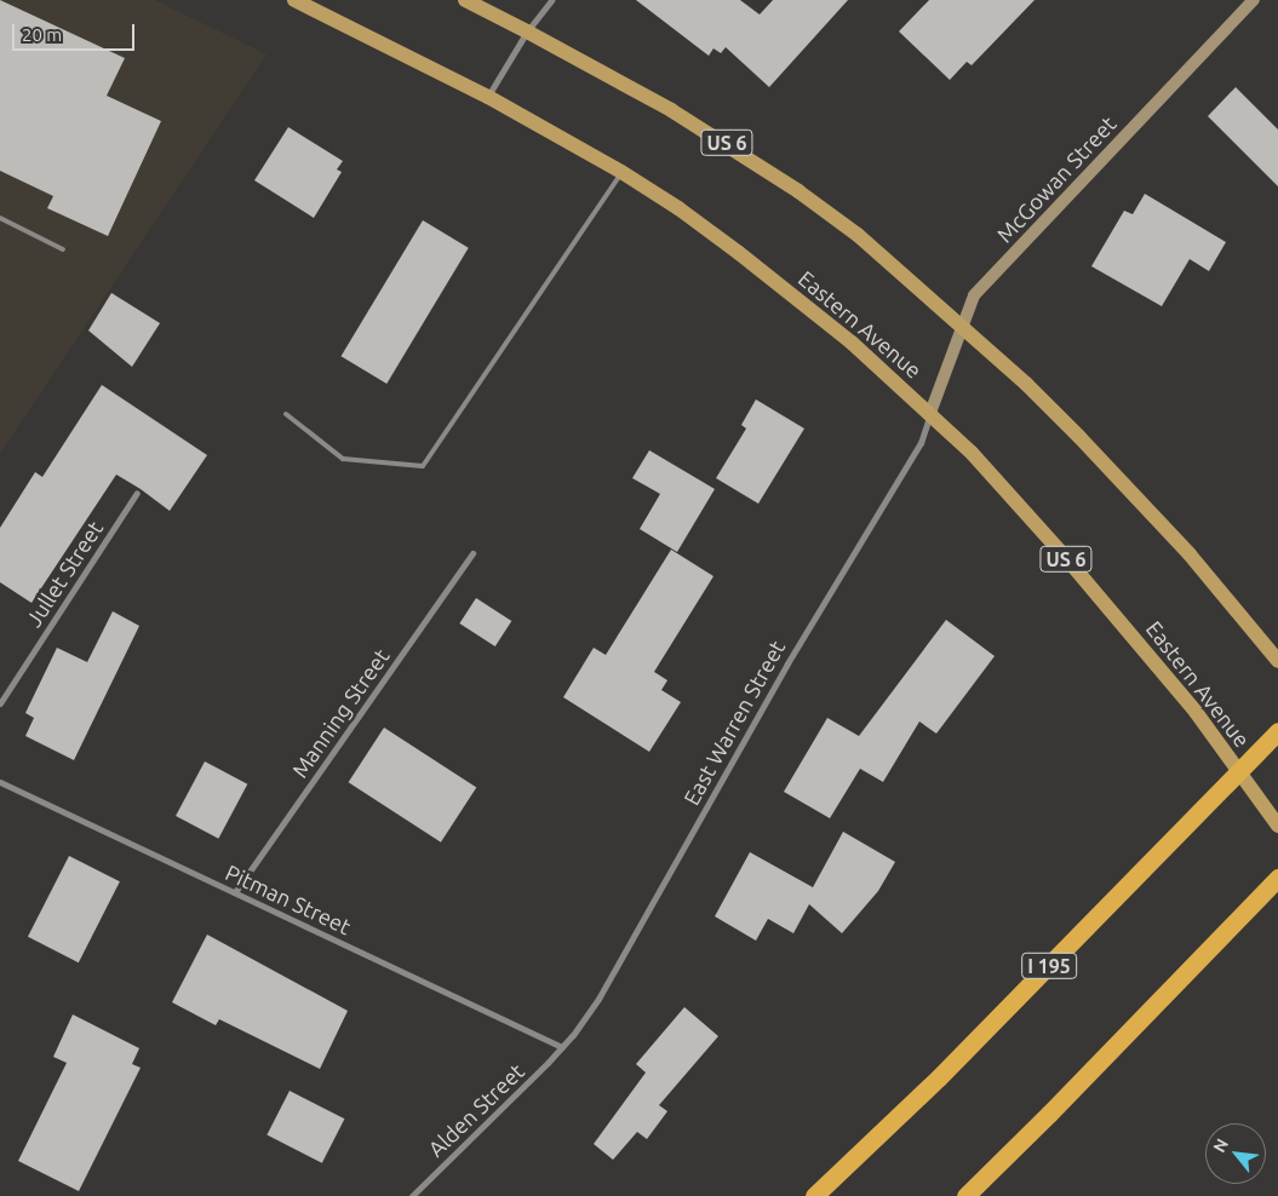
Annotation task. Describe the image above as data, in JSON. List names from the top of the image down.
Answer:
{
  "streets": {
    "highway": ["I 195"],
    "main road": ["US 6", "Eastern Avenue"],
    "street": [
      "McGowan Street",
      "Jullet Street",
      "Manning Street",
      "East Warren Street",
      "Pitman Street",
      "Alden Street"
    ]
  },
  "crossings": [
    ["US 6", "McGowan Street"],
    ["McGowan Street", "Eastern Avenue"],
    ["McGowan Street", "East Warren Street"],
    ["Eastern Avenue", "East Warren Street"],
    ["Manning Street", "Pitman Street"],
    ["East Warren Street", "Pitman Street"],
    ["East Warren Street", "Alden Street"],
    ["Pitman Street", "Alden Street"]
  ],
  "scale_bar": "20 m",
  "north": "top left"
}
